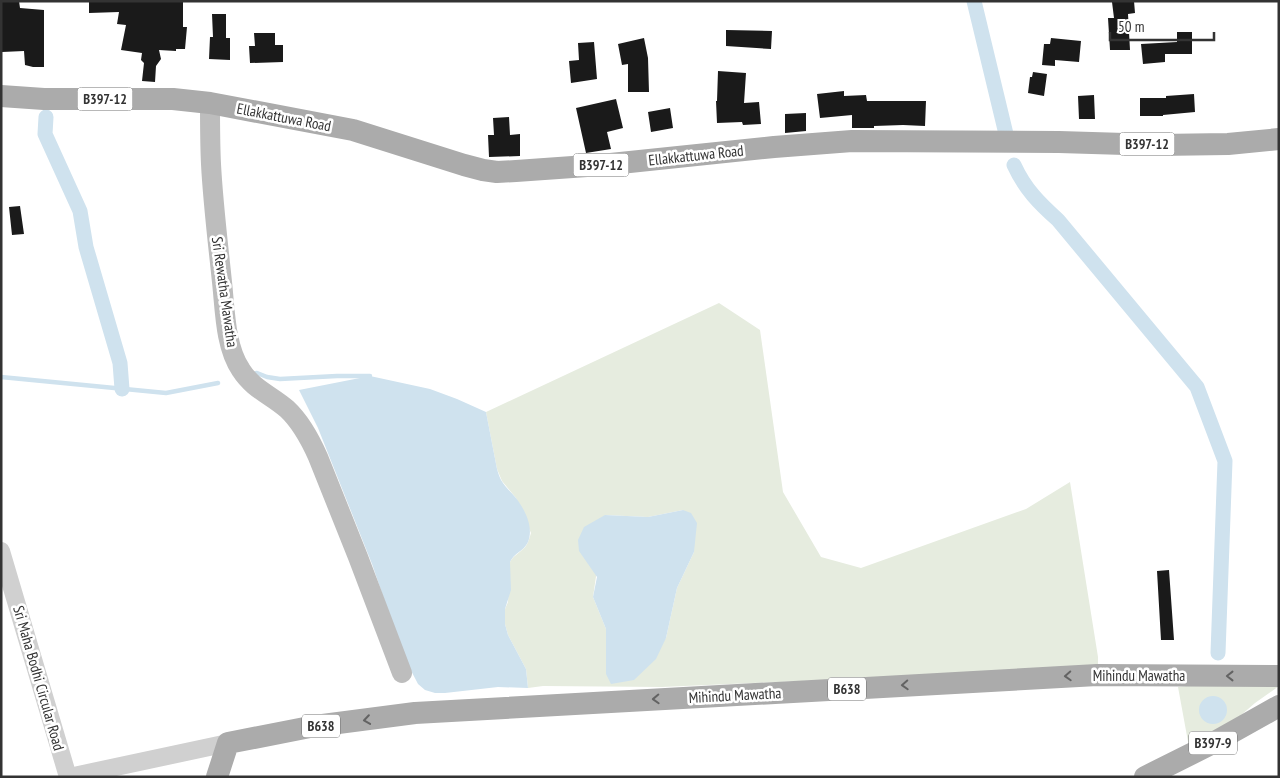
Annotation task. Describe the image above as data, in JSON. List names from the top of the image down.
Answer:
{
  "streets": {
    "main road": [
      "B397-12",
      "Ellakkattuwa Road",
      "Sri Rewatha Mawatha",
      "Mihindu Mawatha",
      "B638",
      "B397-9"
    ],
    "street": ["Sri Maha Bodhi Circular Road"]
  },
  "crossings": [
    ["Ellakkattuwa Road", "Sri Rewatha Mawatha"],
    ["Mihindu Mawatha", "B638"],
    ["Sri Maha Bodhi Circular Road", "B638"]
  ],
  "one_way": ["Mihindu Mawatha"],
  "scale_bar": "50 m"
}
